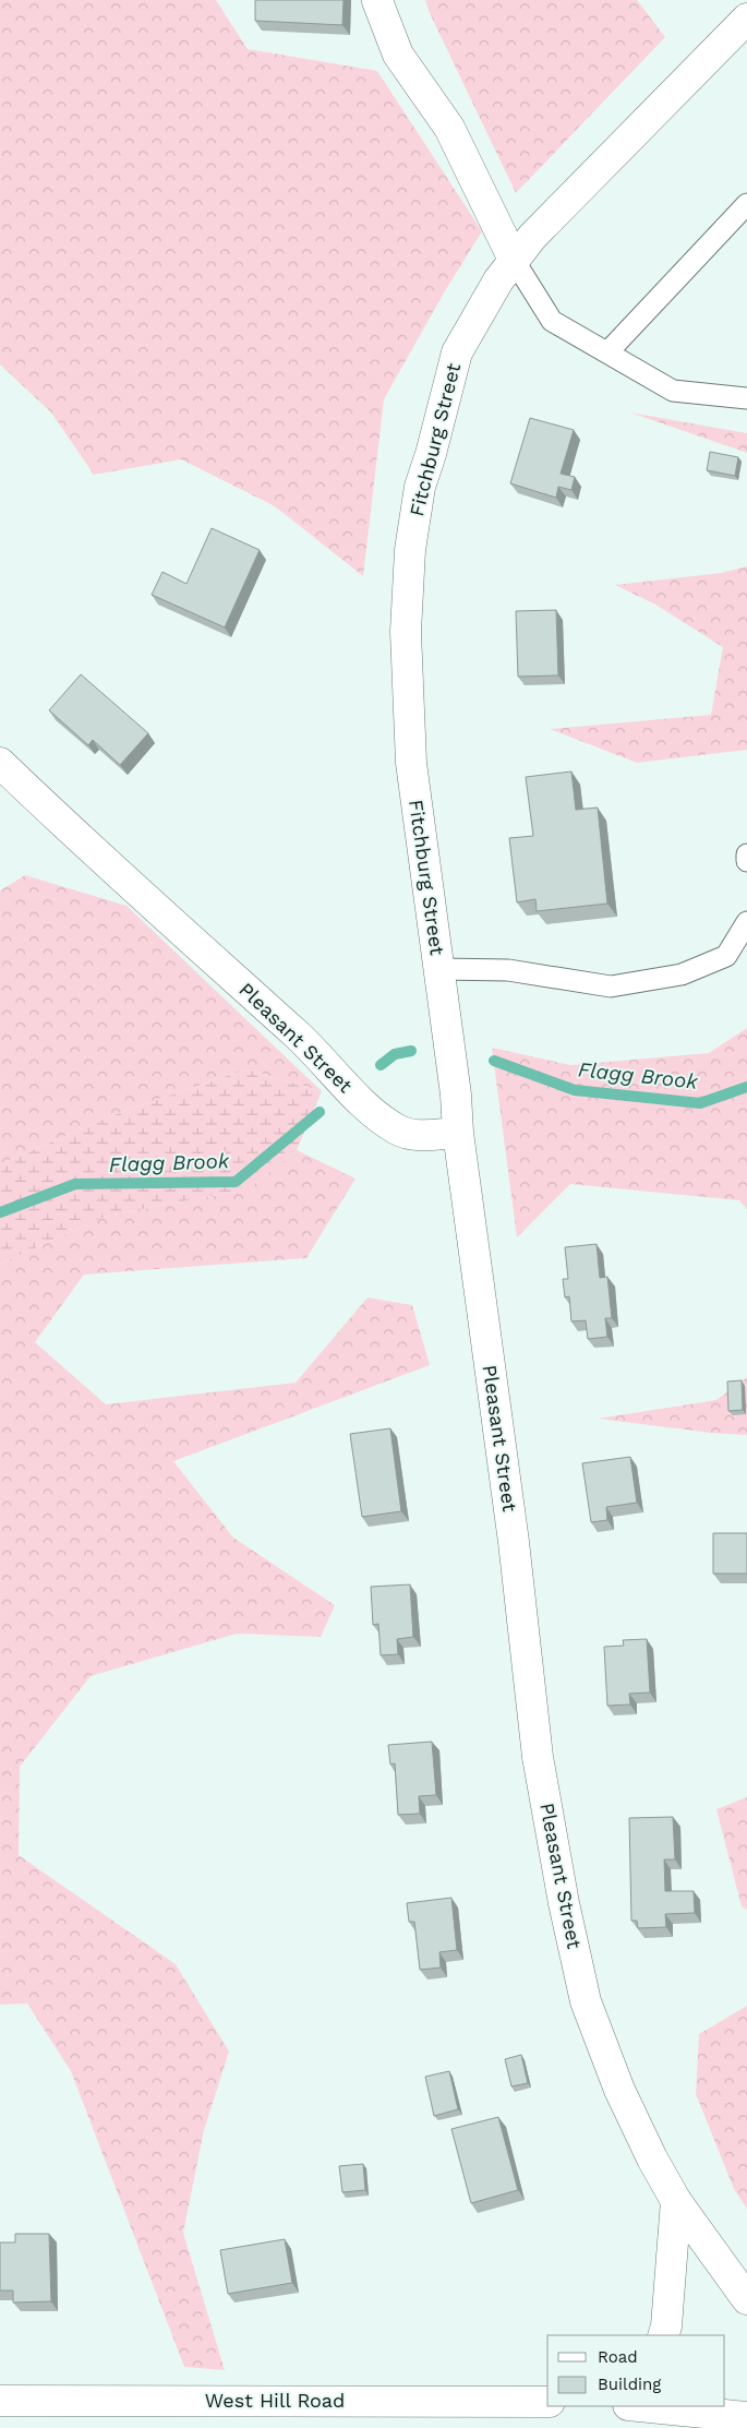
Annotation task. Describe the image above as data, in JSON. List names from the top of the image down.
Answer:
{
  "streets": {
    "street": ["Fitchburg Street", "Pleasant Street", "West Hill Road"]
  },
  "crossings": [
    ["Fitchburg Street", "Pleasant Street"]
  ],
  "water": ["Flagg Brook"],
  "legend": ["Road", "Building"]
}
